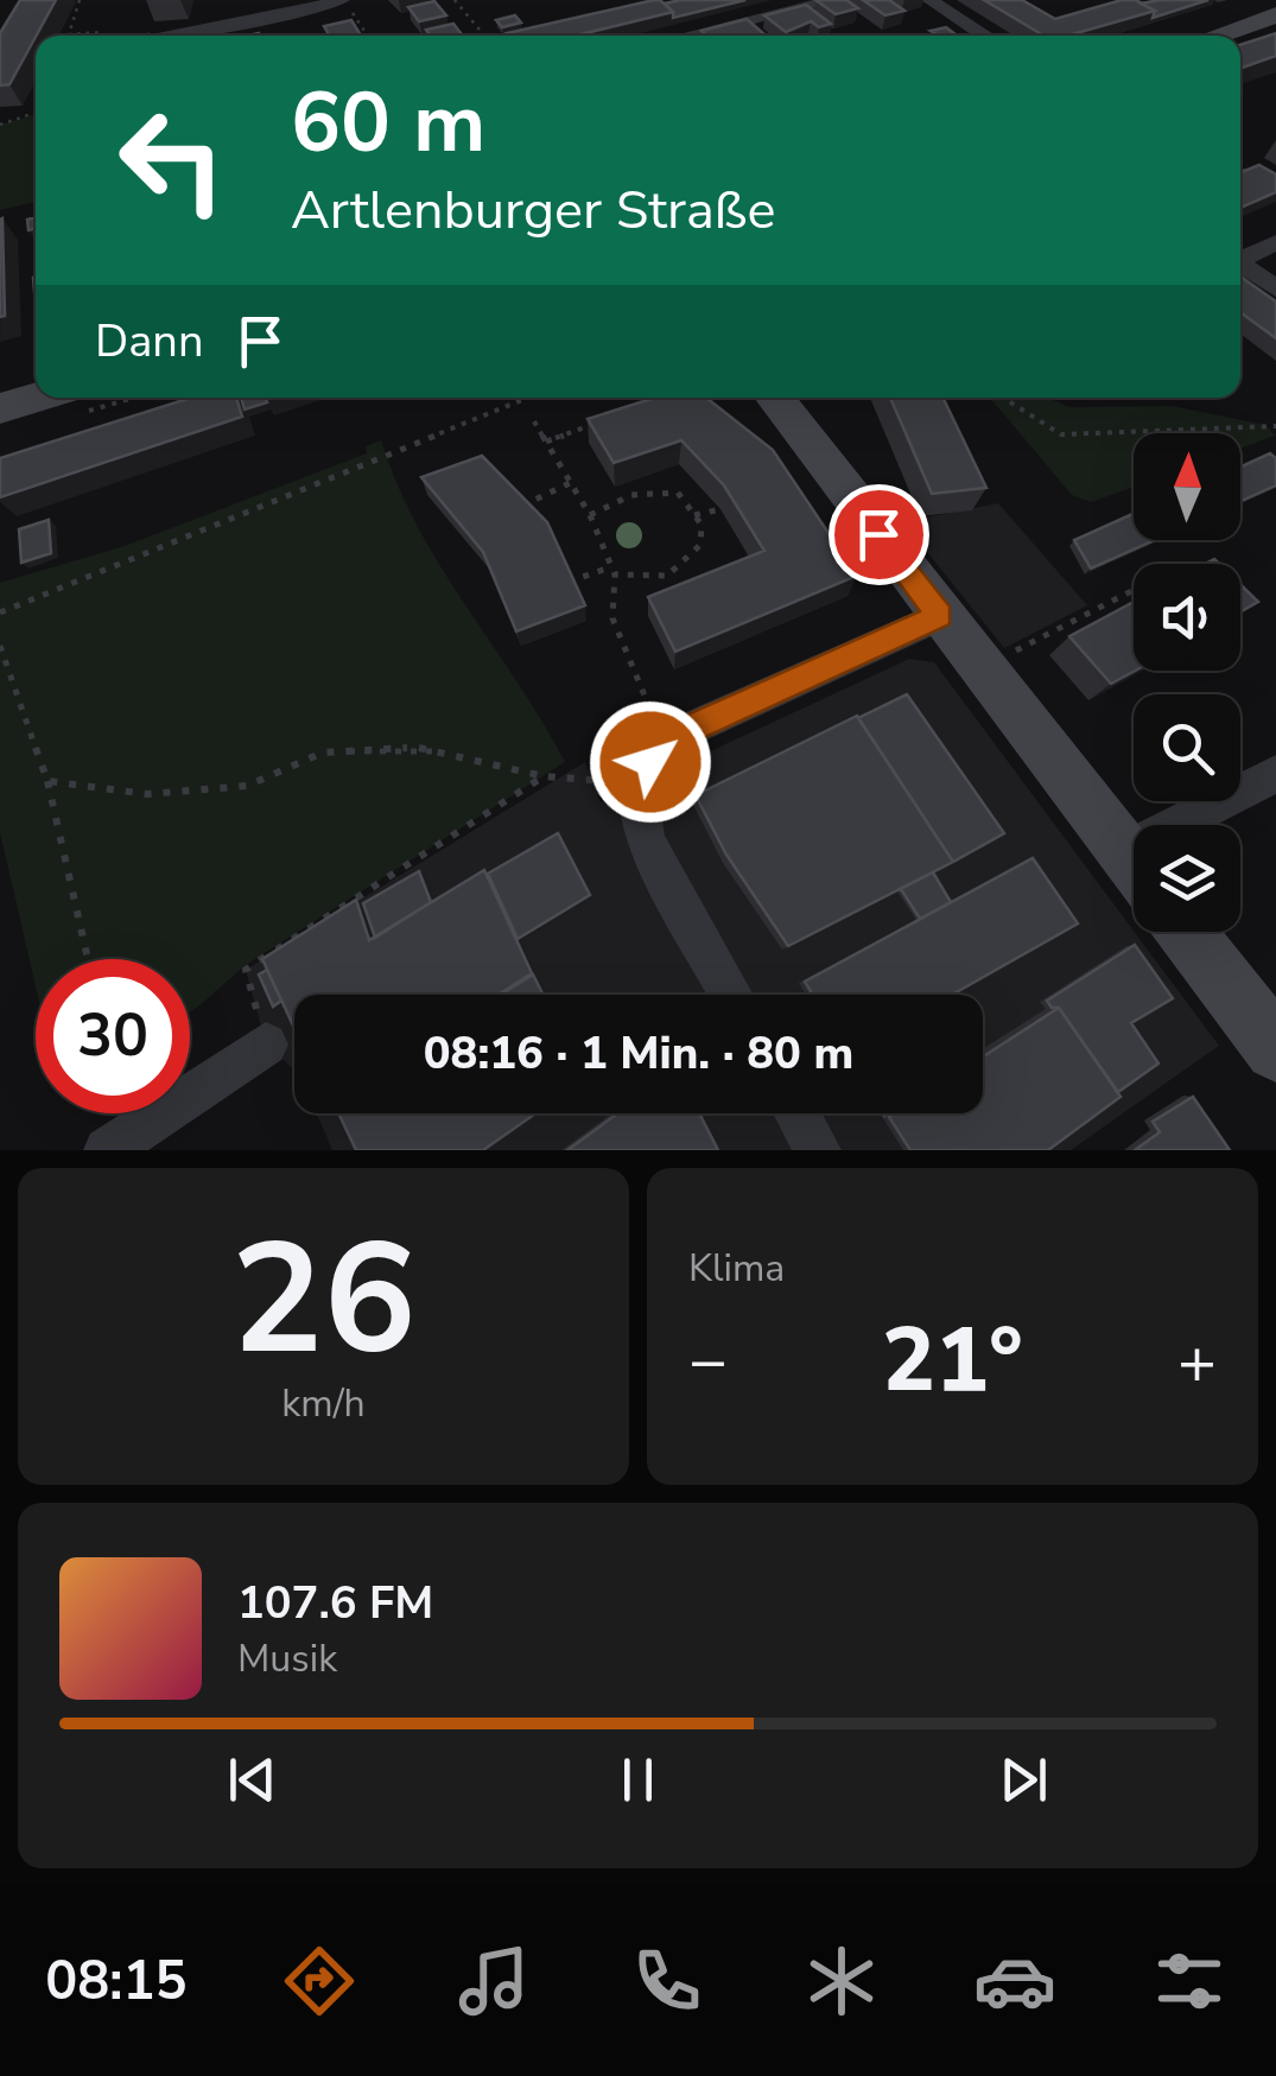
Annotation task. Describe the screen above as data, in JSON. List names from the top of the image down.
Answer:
{
  "north": "top",
  "page": {
    "turn": ["60 m", "Artlenburger Straße"],
    "then": "Dann",
    "limit": "30",
    "trip": "08:16 · 1 Min. · 80 m",
    "tile": [
      ["26", "km/h"],
      "Klima"
    ],
    "heat": ["−", "21°", "+"],
    "song": ["107.6 FM", "Musik"],
    "tabs": "08:15"
  }
}
